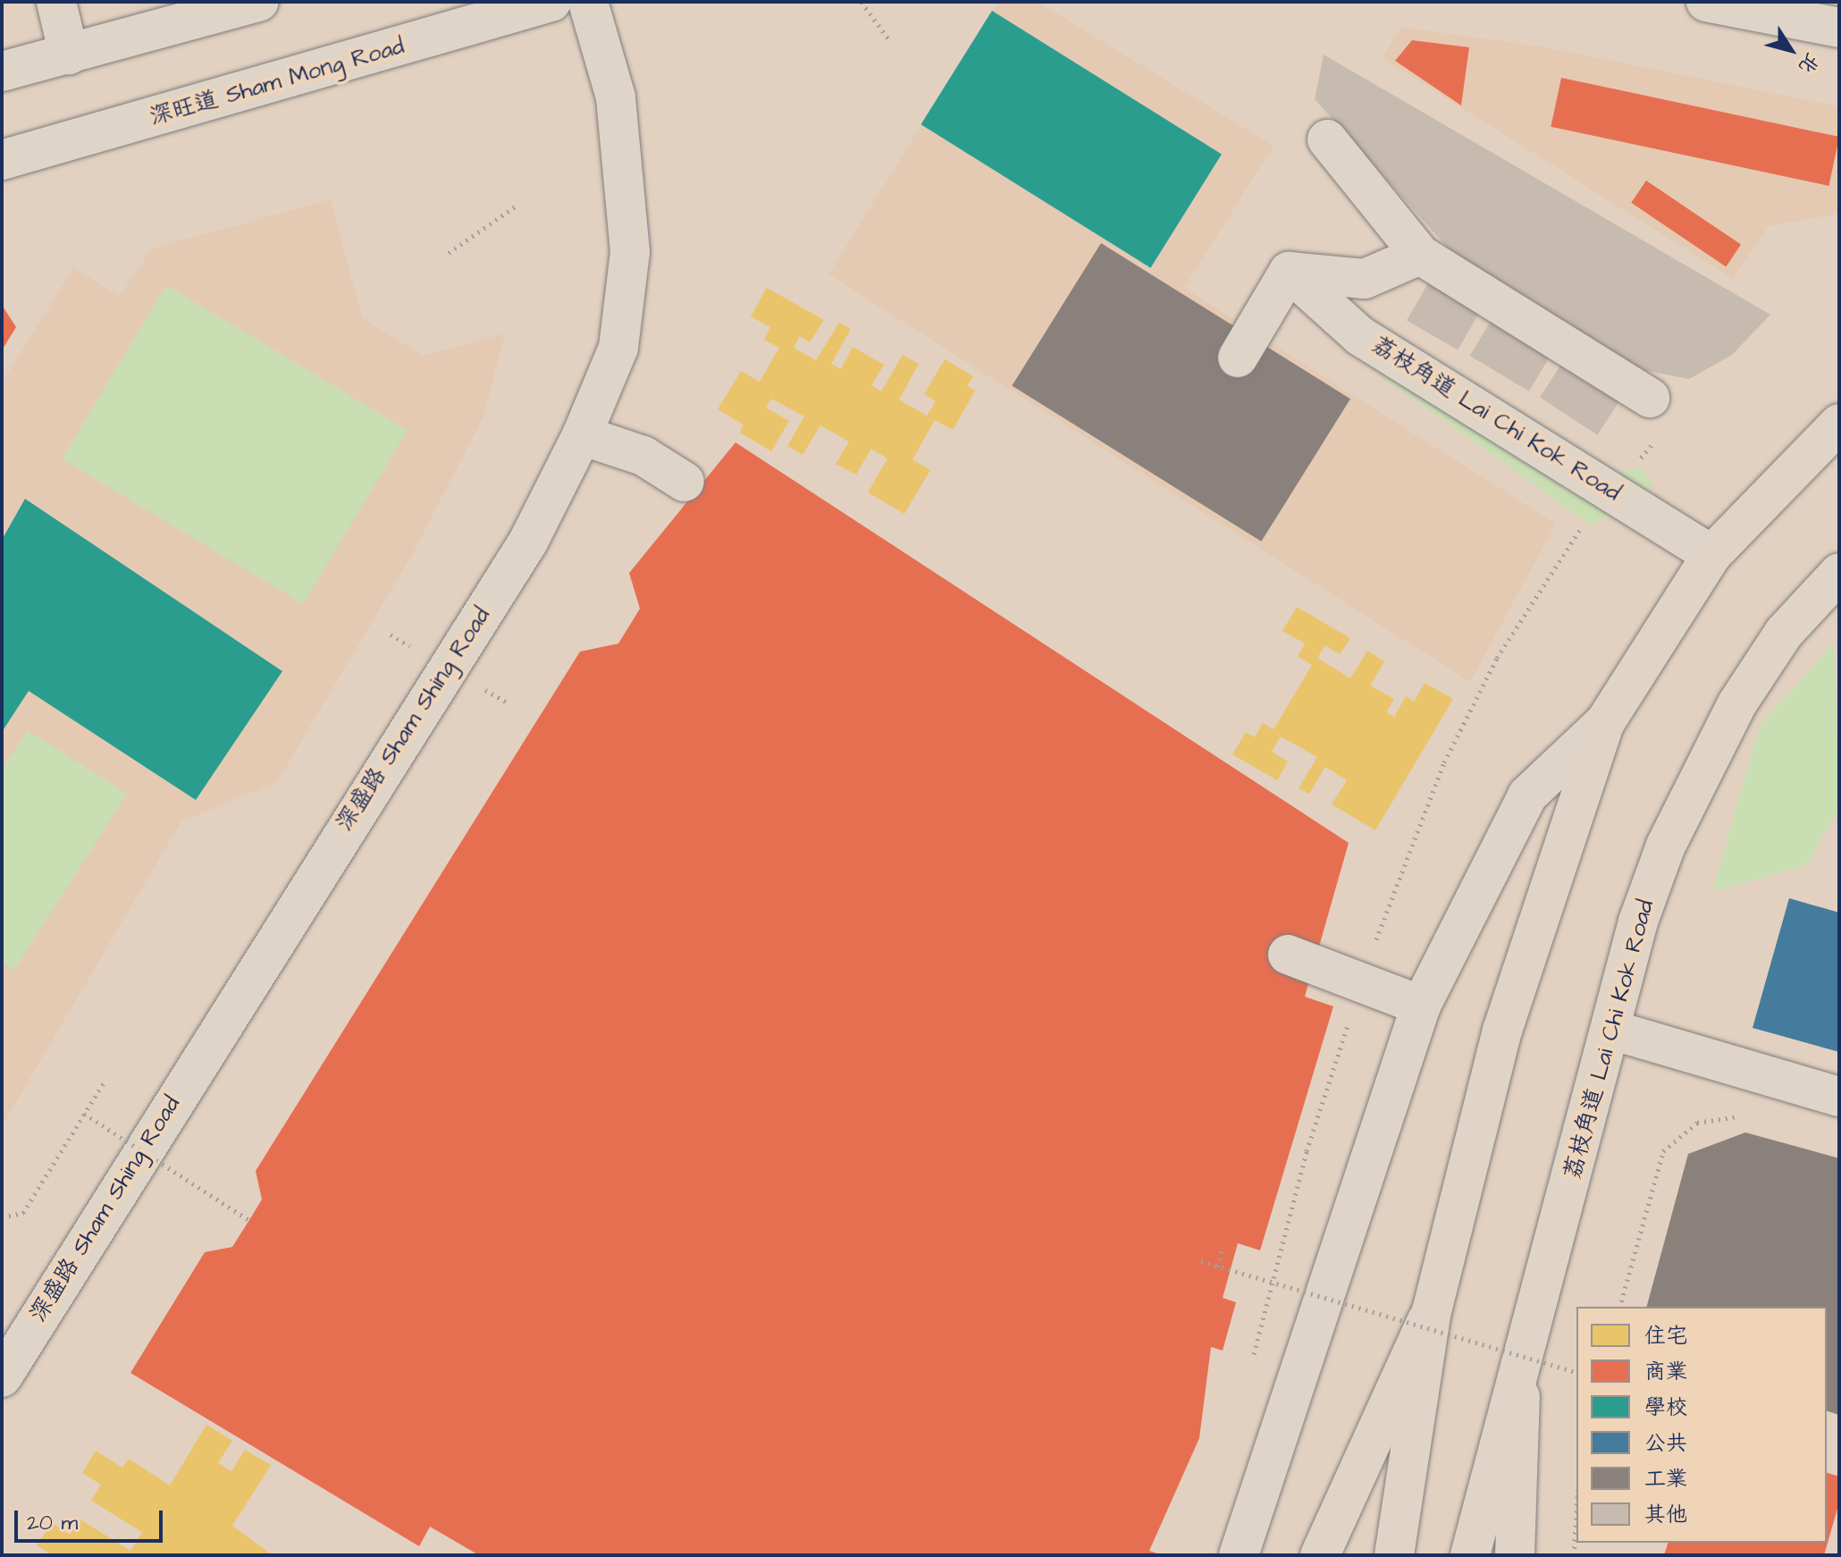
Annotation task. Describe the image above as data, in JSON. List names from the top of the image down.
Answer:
{
  "streets": {
    "main road": ["荔枝角道 Lai Chi Kok Road"],
    "street": ["深旺道 Sham Mong Road", "深盛路 Sham Shing Road"]
  },
  "legend": [
    "住宅",
    "商業",
    "學校",
    "公共",
    "工業",
    "其他"
  ],
  "scale_bar": "20 m",
  "north": "bottom right"
}
